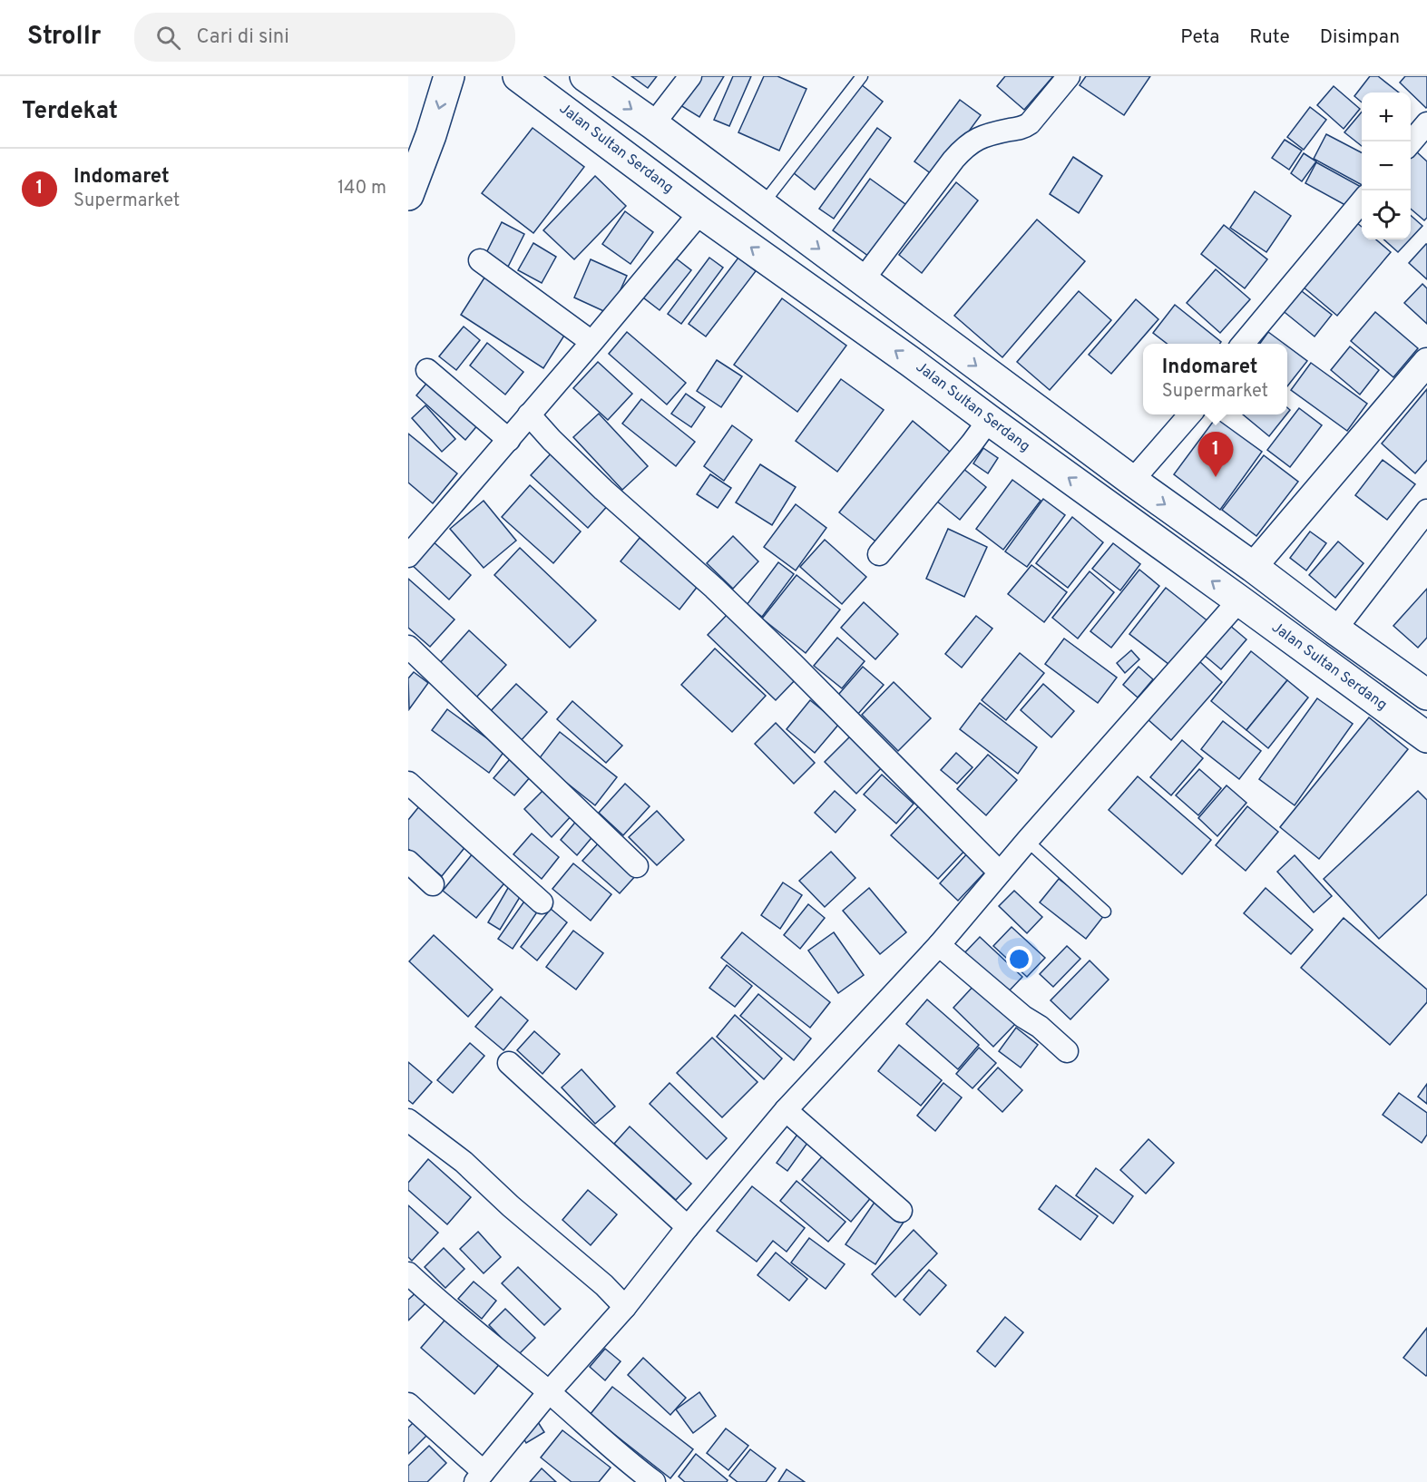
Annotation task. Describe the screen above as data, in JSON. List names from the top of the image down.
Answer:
{
  "streets": {
    "highway": ["Jalan Sultan Serdang"]
  },
  "page": {
    "header": "Strollr",
    "search": "Cari di sini",
    "nav": ["Peta", "Rute", "Disimpan"],
    "heading": "Terdekat",
    "map_buttons": ["+", "−"],
    "list": [
      {
        "mark": "1",
        "name": "Indomaret",
        "note": "Supermarket",
        "value": "140 m"
      }
    ],
    "popup": ["Indomaret", "Supermarket"],
    "pins": "1"
  }
}
